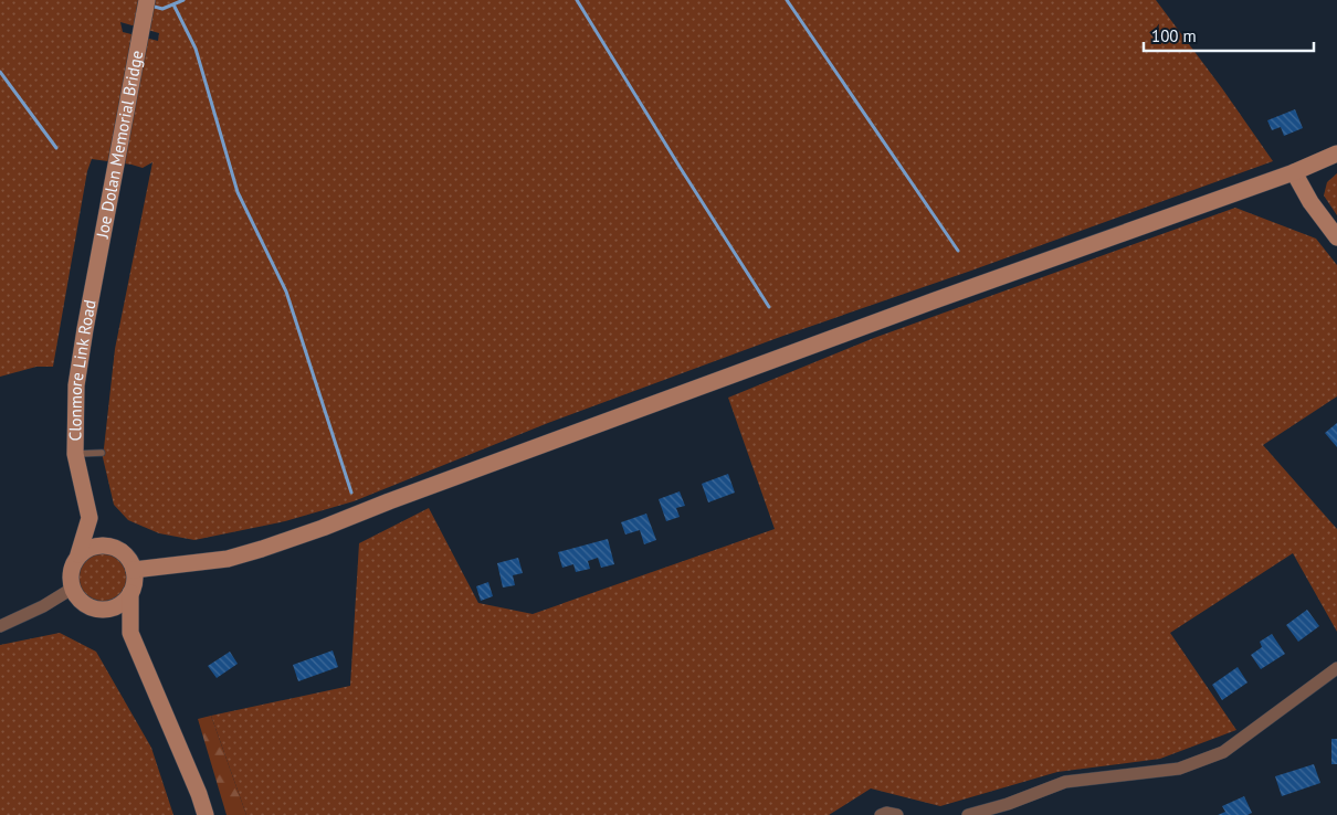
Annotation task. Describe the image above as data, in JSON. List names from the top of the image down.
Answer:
{
  "streets": {
    "street": ["Joe Dolan Memorial Bridge", "Clonmore Link Road"]
  },
  "crossings": [
    ["Joe Dolan Memorial Bridge", "Clonmore Link Road"]
  ],
  "scale_bar": "100 m"
}
